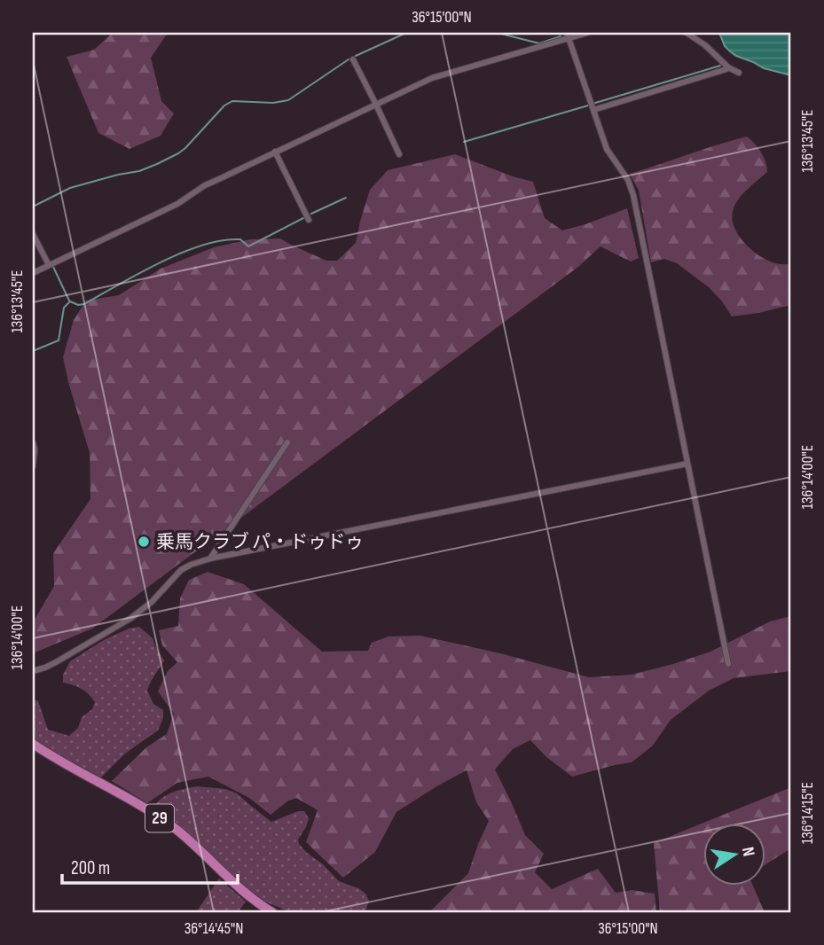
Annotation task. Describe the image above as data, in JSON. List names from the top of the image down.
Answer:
{
  "streets": {
    "main road": ["29"]
  },
  "places": ["乗馬クラブ パ・ドゥドゥ"],
  "scale_bar": "200 m",
  "north": "right",
  "coordinates": [
    "36°15'00\"N",
    "136°13'45\"E",
    "136°14'00\"E",
    "136°14'15\"E",
    "36°14'45\"N"
  ]
}
